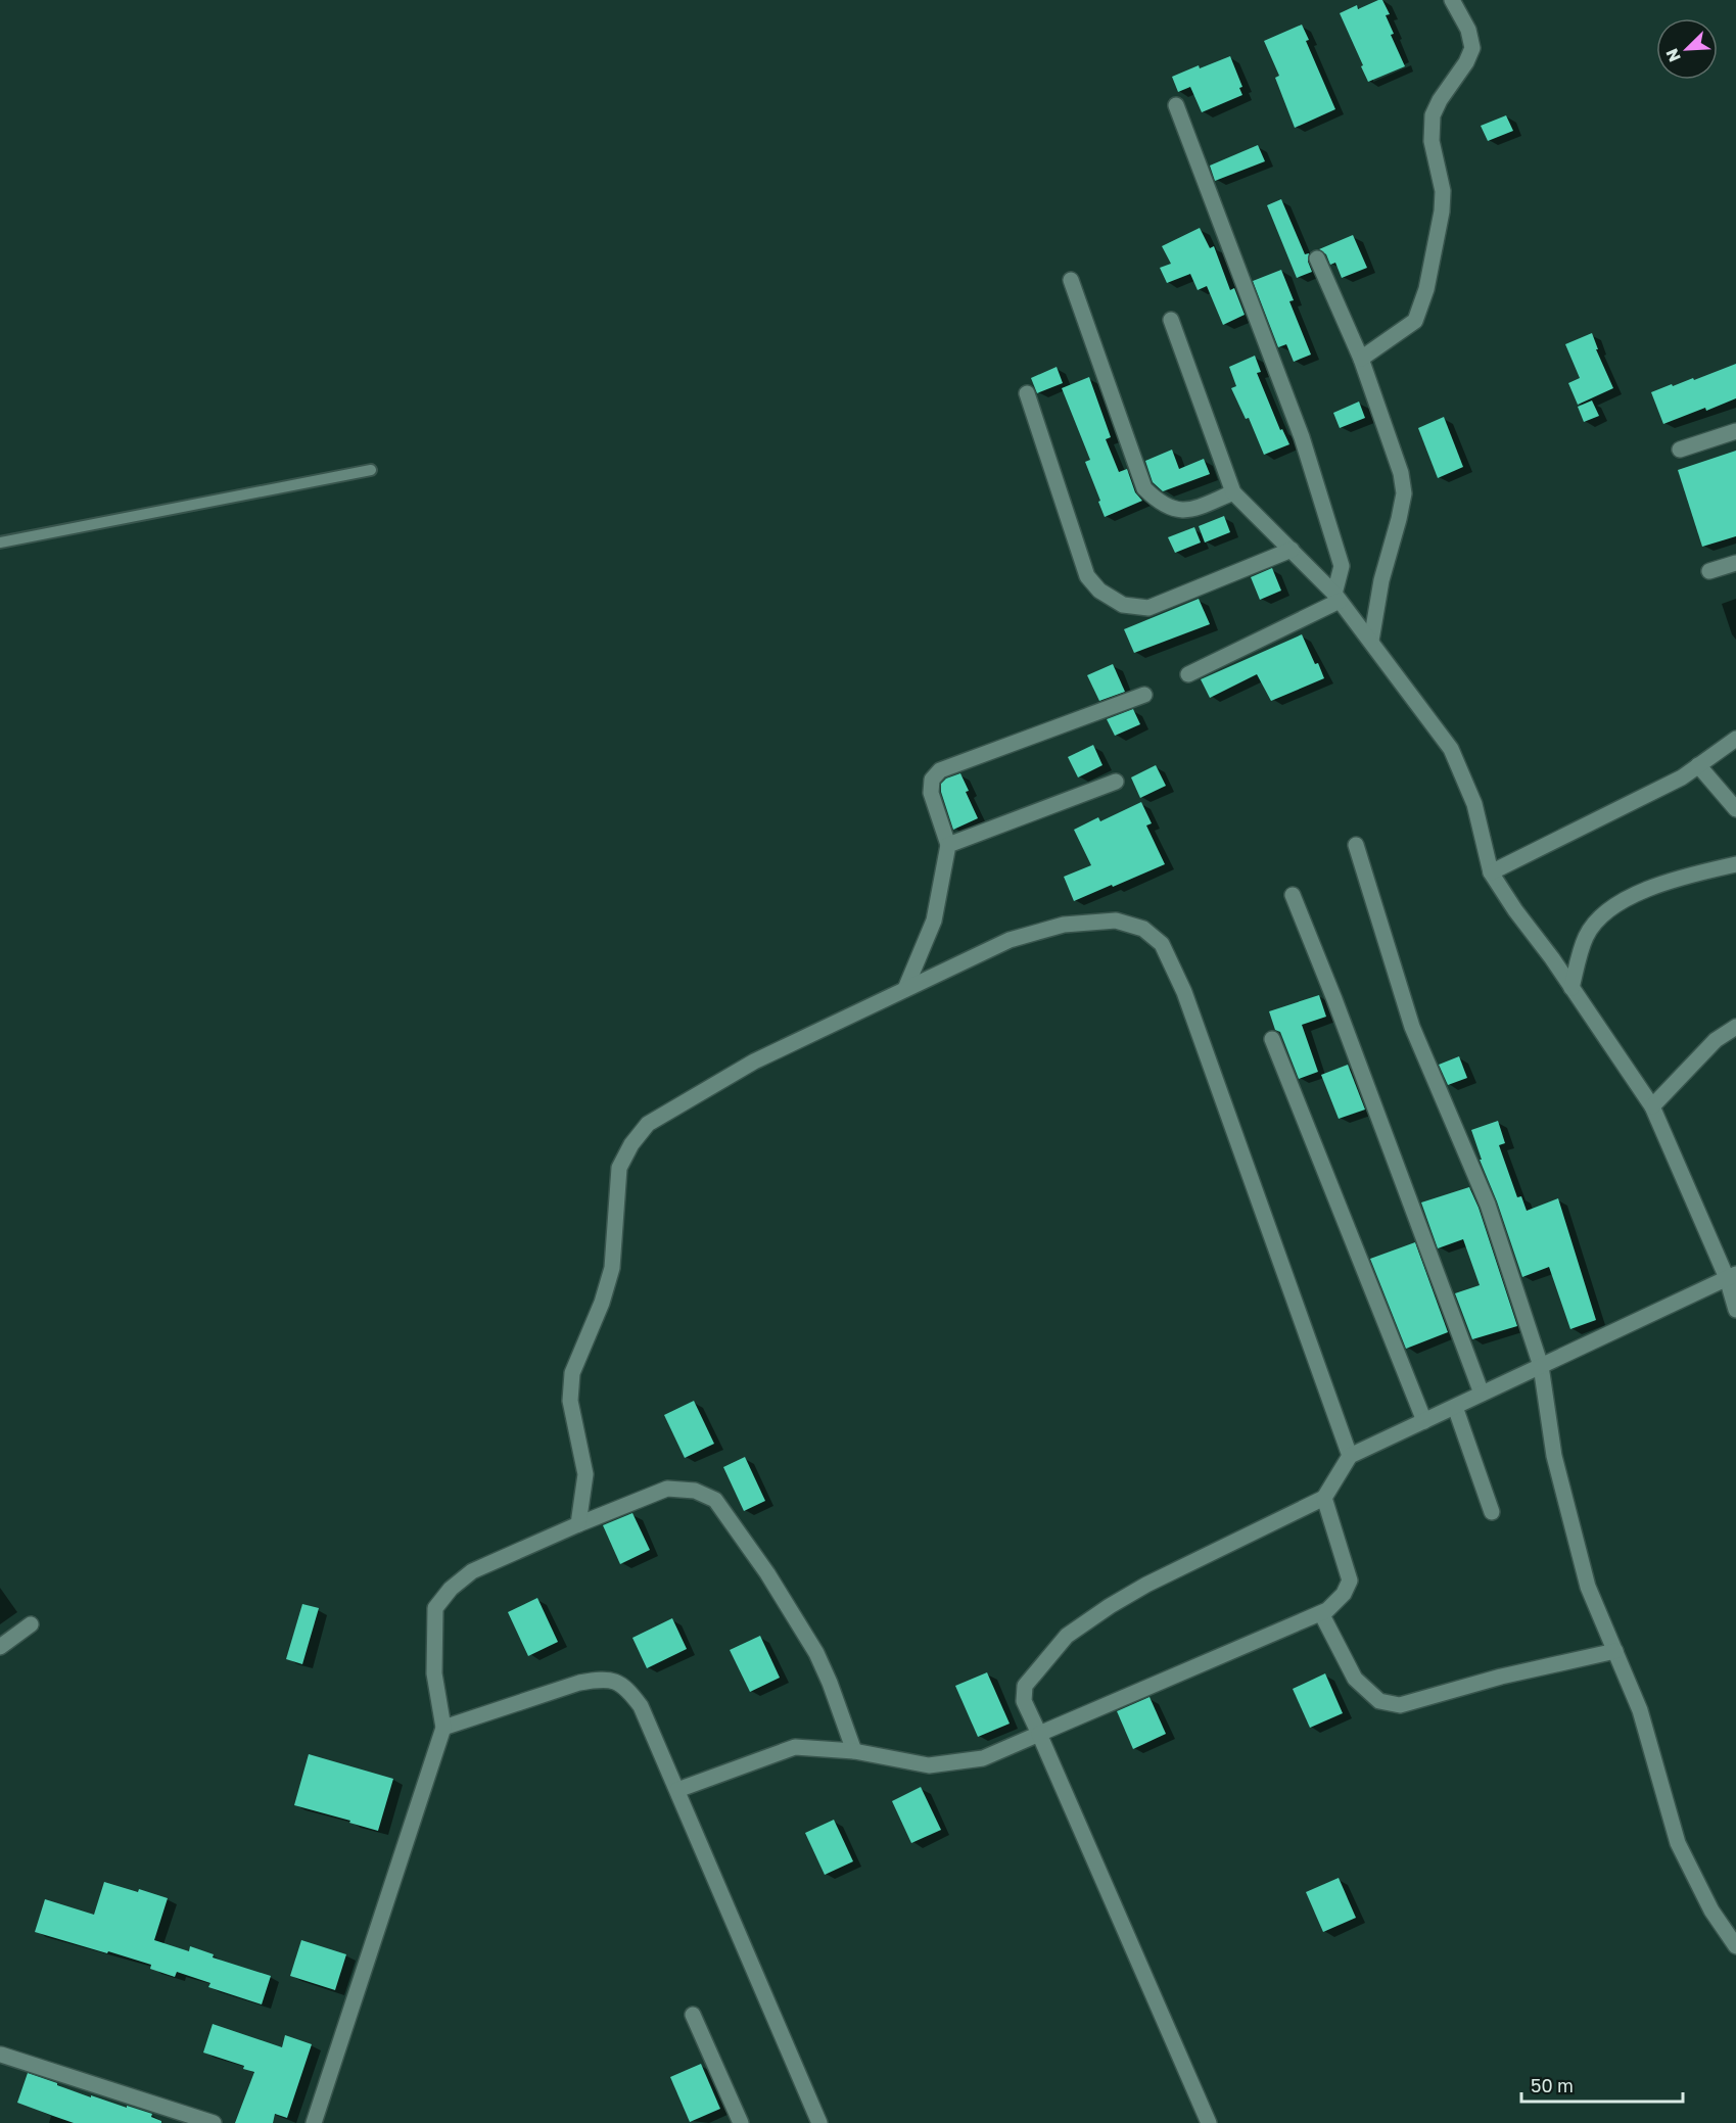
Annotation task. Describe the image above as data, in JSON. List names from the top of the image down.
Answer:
{
  "scale_bar": "50 m",
  "north": "bottom left"
}
